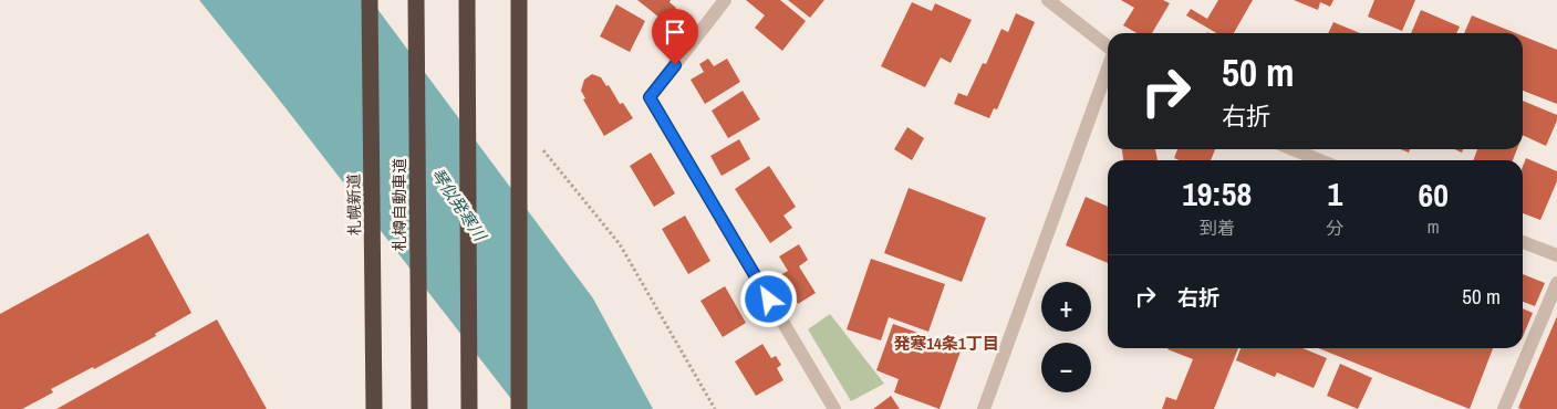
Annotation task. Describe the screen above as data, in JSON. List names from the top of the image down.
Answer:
{
  "streets": {
    "highway": ["札幌新道", "札樽自動車道"]
  },
  "districts": ["発寒14条1丁目"],
  "water": ["琴似発寒川"],
  "page": {
    "turn": ["50 m", "右折"],
    "eta": [
      "19:58",
      "到着",
      "1",
      "分",
      "60",
      "m"
    ],
    "list": [
      {
        "name": "右折",
        "value": "50 m"
      }
    ],
    "map_buttons": ["+", "−"]
  }
}
